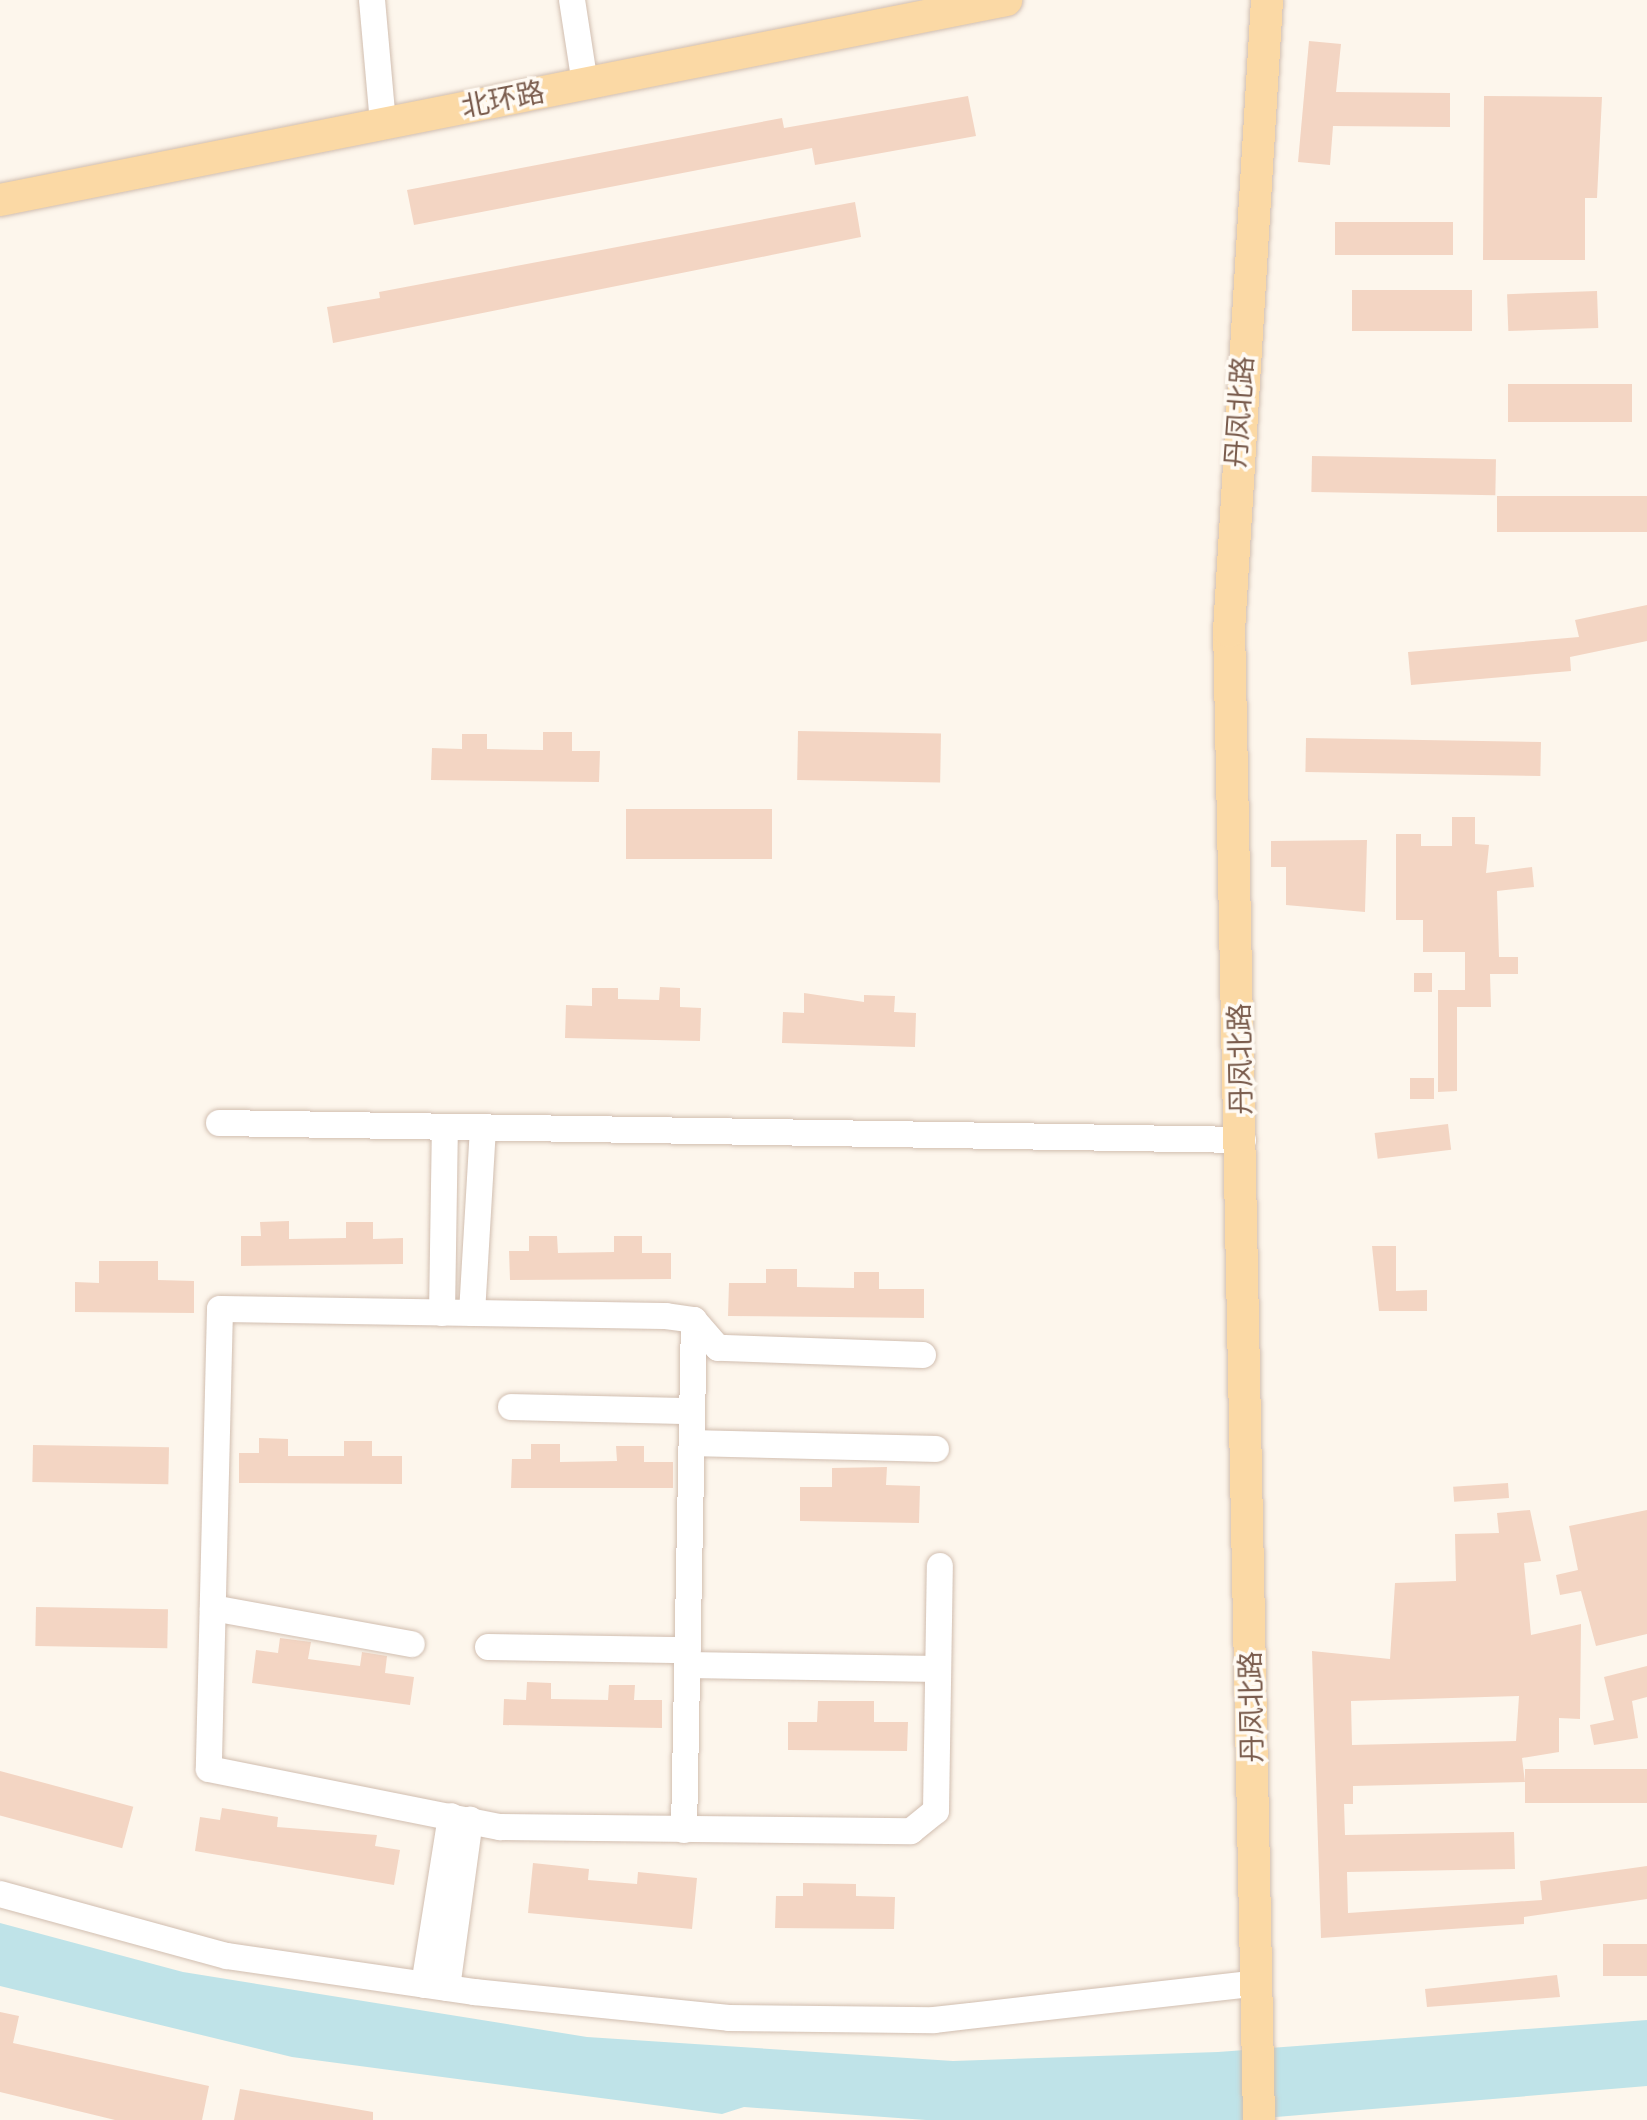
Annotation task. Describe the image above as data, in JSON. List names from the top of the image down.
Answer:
{
  "streets": {
    "main road": ["北环路", "丹凤北路"]
  }
}
